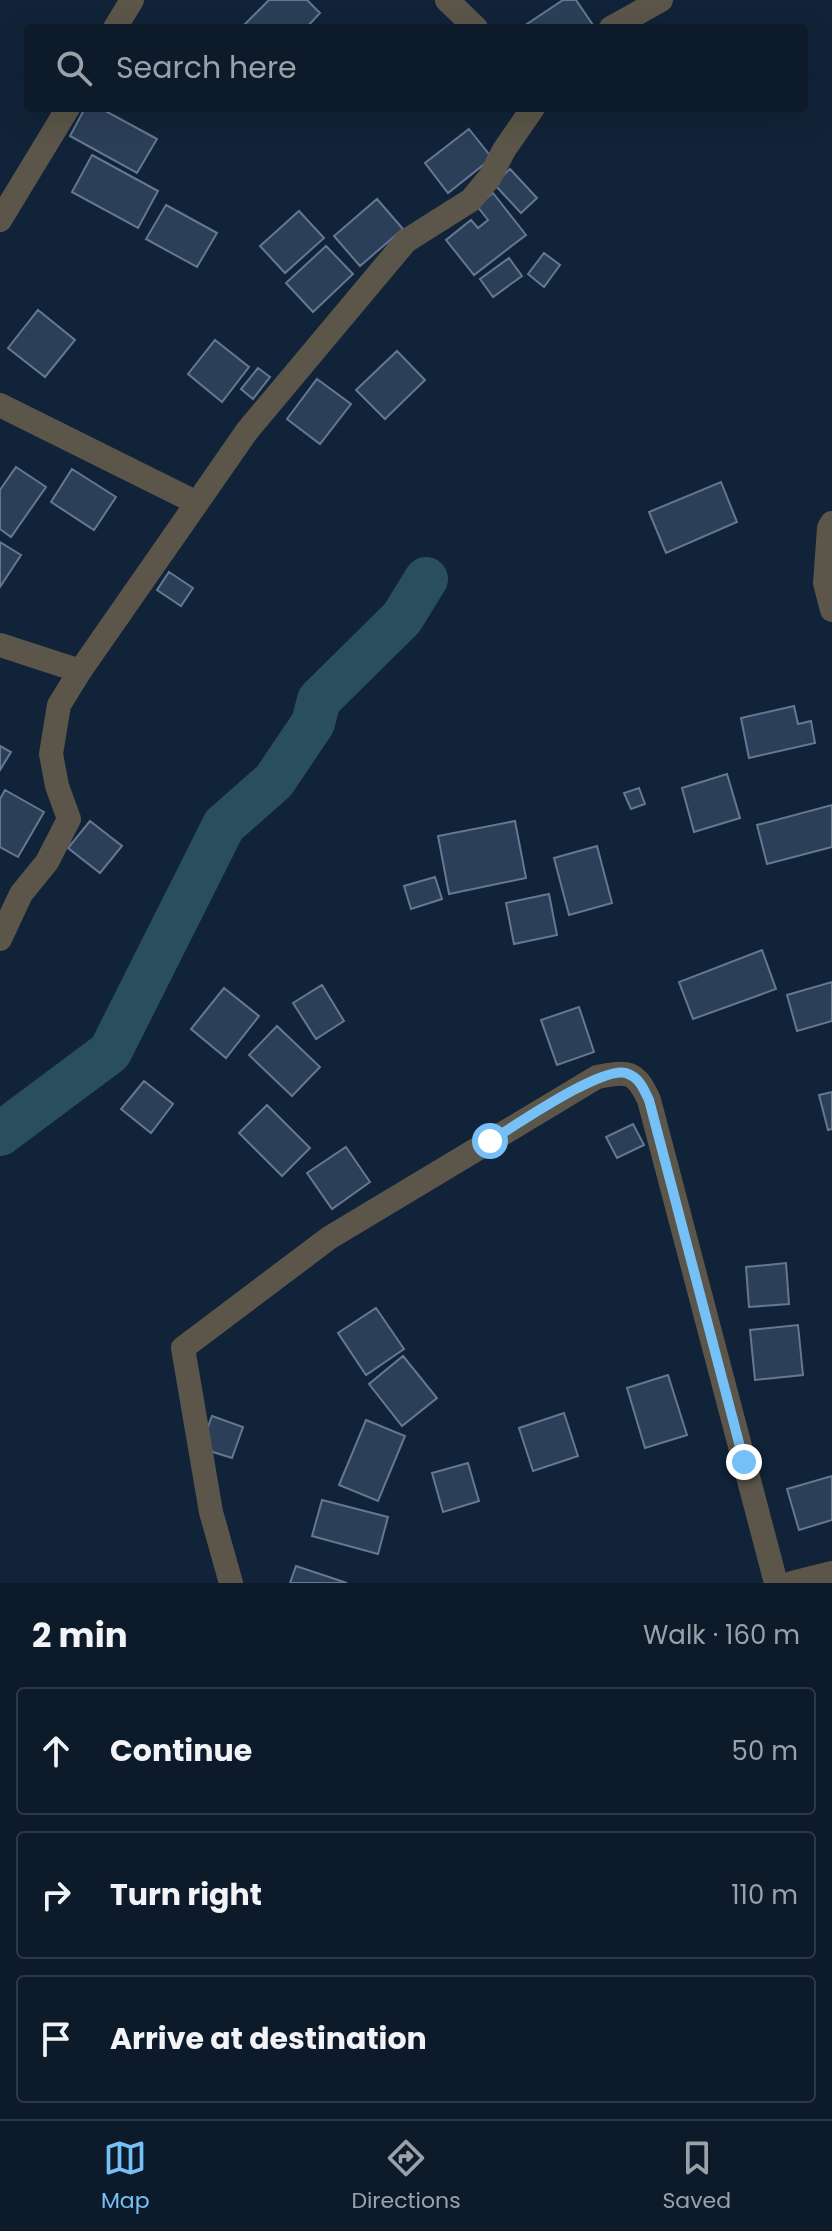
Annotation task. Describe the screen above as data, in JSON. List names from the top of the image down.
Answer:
{
  "page": {
    "search": "Search here",
    "heading": ["2 min", "Walk · 160 m"],
    "list": [
      ["Continue", "50 m"],
      ["Turn right", "110 m"],
      "Arrive at destination"
    ],
    "nav": ["Map", "Directions", "Saved"]
  }
}
